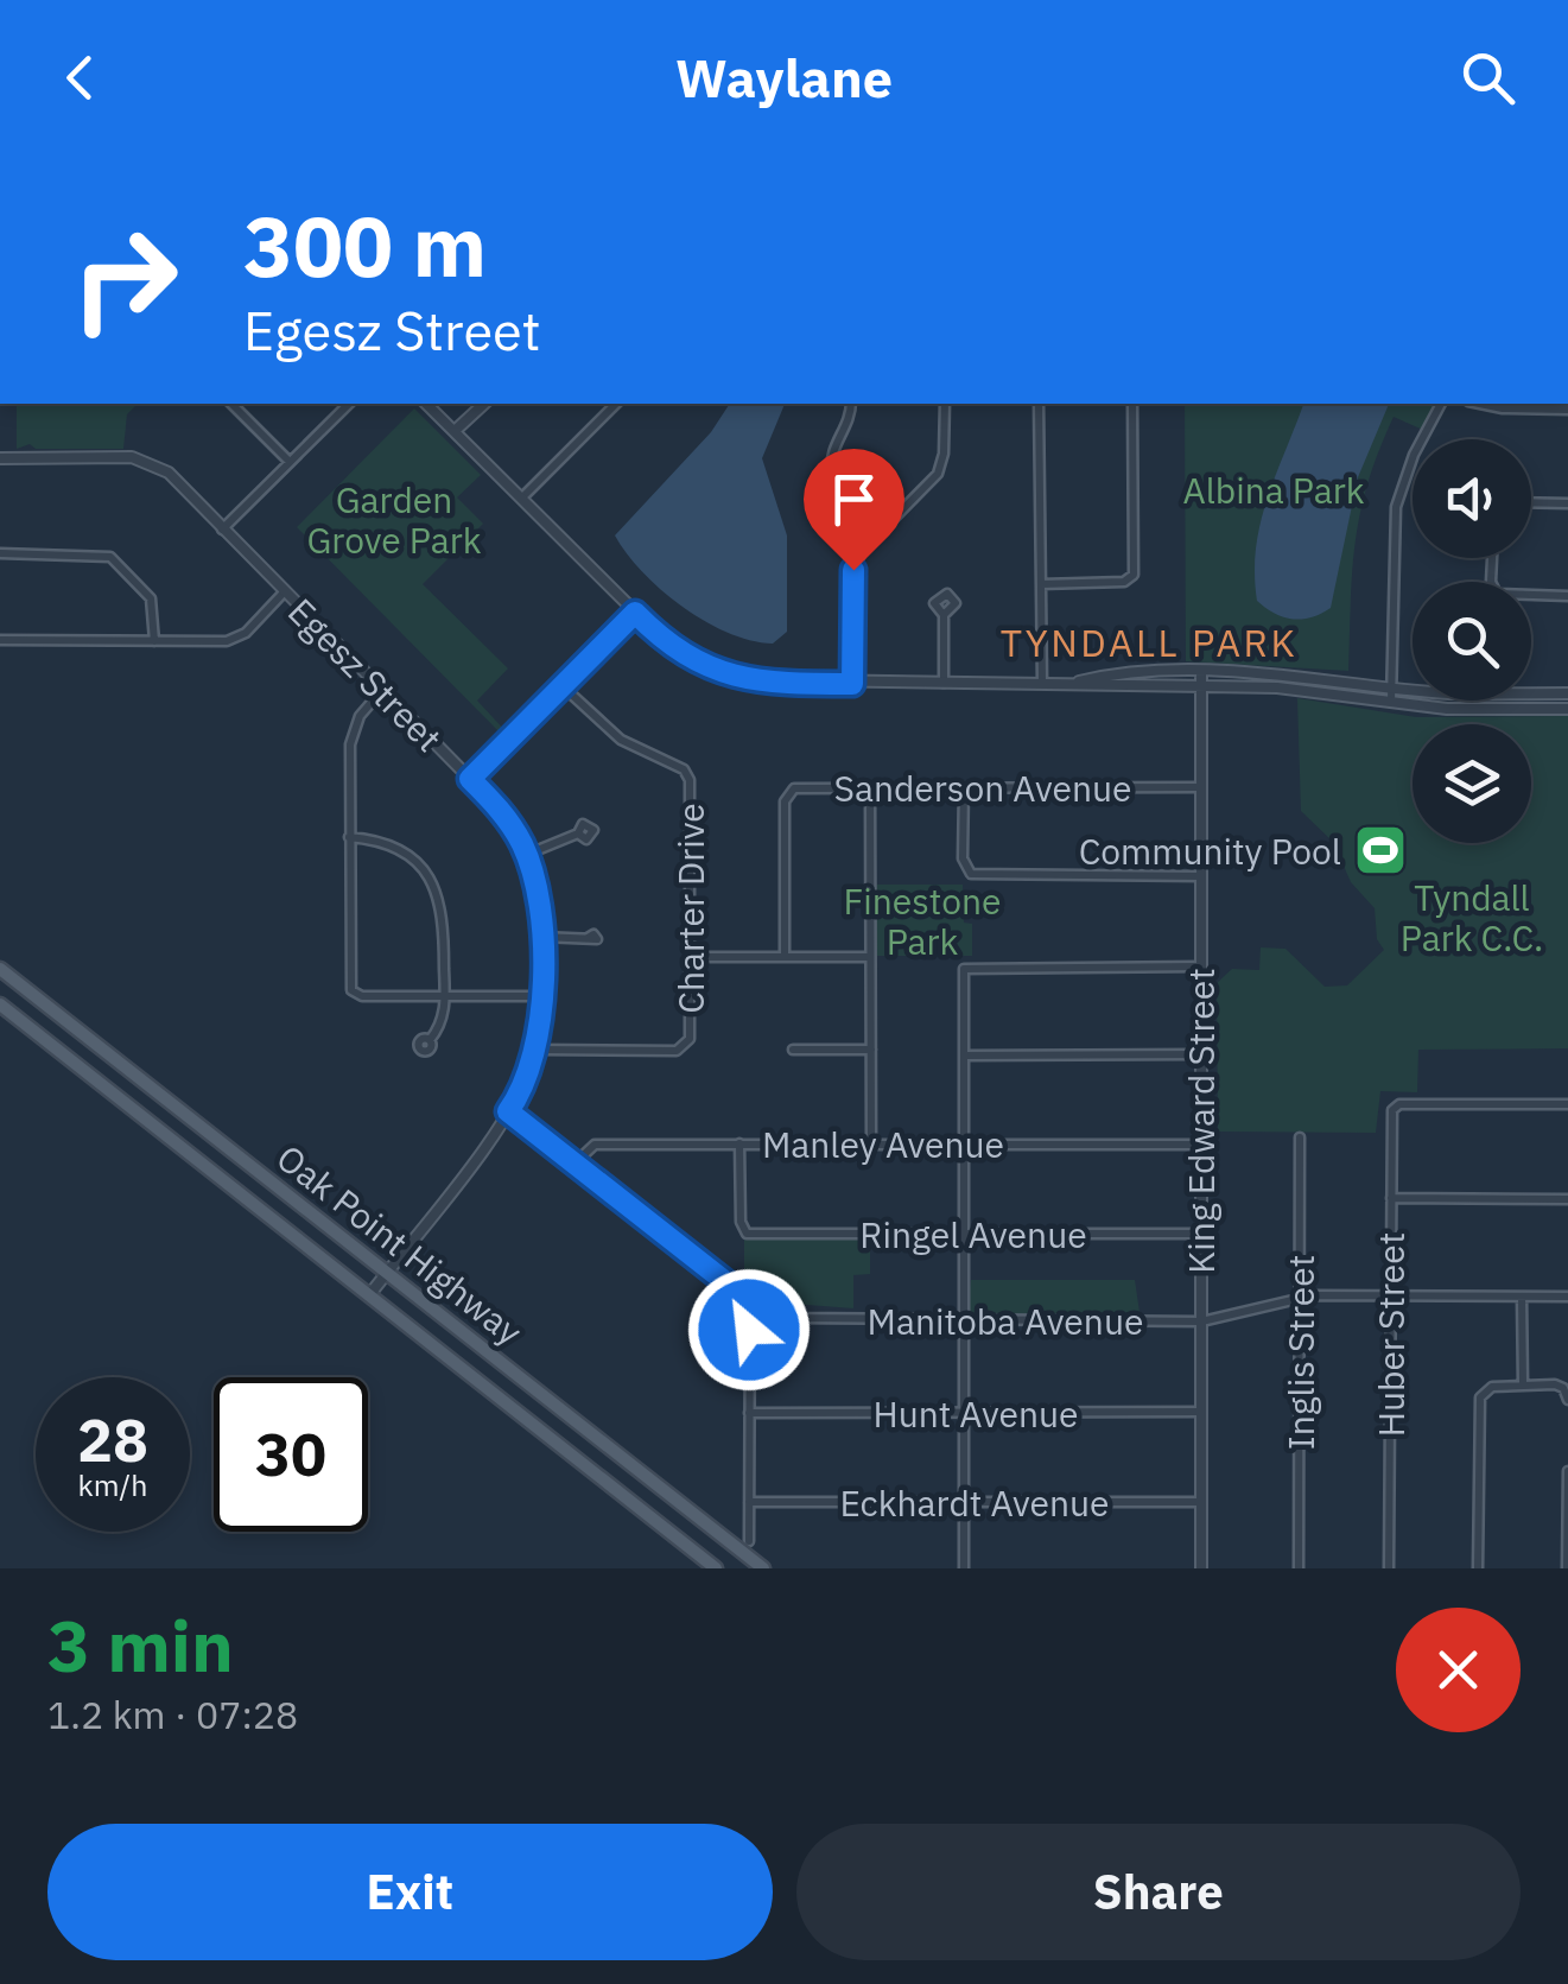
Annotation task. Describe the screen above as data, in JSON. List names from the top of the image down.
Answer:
{
  "streets": {
    "main road": ["Oak Point Highway"],
    "street": [
      "Egesz Street",
      "Sanderson Avenue",
      "Charter Drive",
      "King Edward Street",
      "Manley Avenue",
      "Ringel Avenue",
      "Manitoba Avenue",
      "Huber Street",
      "Inglis Street",
      "Hunt Avenue",
      "Eckhardt Avenue"
    ]
  },
  "crossings": [
    ["Egesz Street", "Charter Drive"],
    ["Egesz Street", "Oak Point Highway"],
    ["Egesz Street", "Manitoba Avenue"],
    ["Sanderson Avenue", "King Edward Street"],
    ["King Edward Street", "Manley Avenue"],
    ["King Edward Street", "Ringel Avenue"],
    ["King Edward Street", "Manitoba Avenue"],
    ["King Edward Street", "Hunt Avenue"],
    ["King Edward Street", "Eckhardt Avenue"],
    ["Manley Avenue", "Ringel Avenue"],
    ["Manley Avenue", "Manitoba Avenue"],
    ["Manitoba Avenue", "Huber Street"],
    ["Manitoba Avenue", "Inglis Street"]
  ],
  "districts": ["TYNDALL PARK"],
  "parks": [
    "Albina Park",
    "Garden Grove Park",
    "Tyndall Park C.C.",
    "Finestone Park"
  ],
  "places": {
    "sports": ["Community Pool"]
  },
  "page": {
    "header": "Waylane",
    "turn": ["300 m", "Egesz Street"],
    "speed": "28 km/h",
    "limit": "30",
    "heading": ["3 min", "1.2 km · 07:28"],
    "buttons": ["Exit", "Share"]
  }
}
